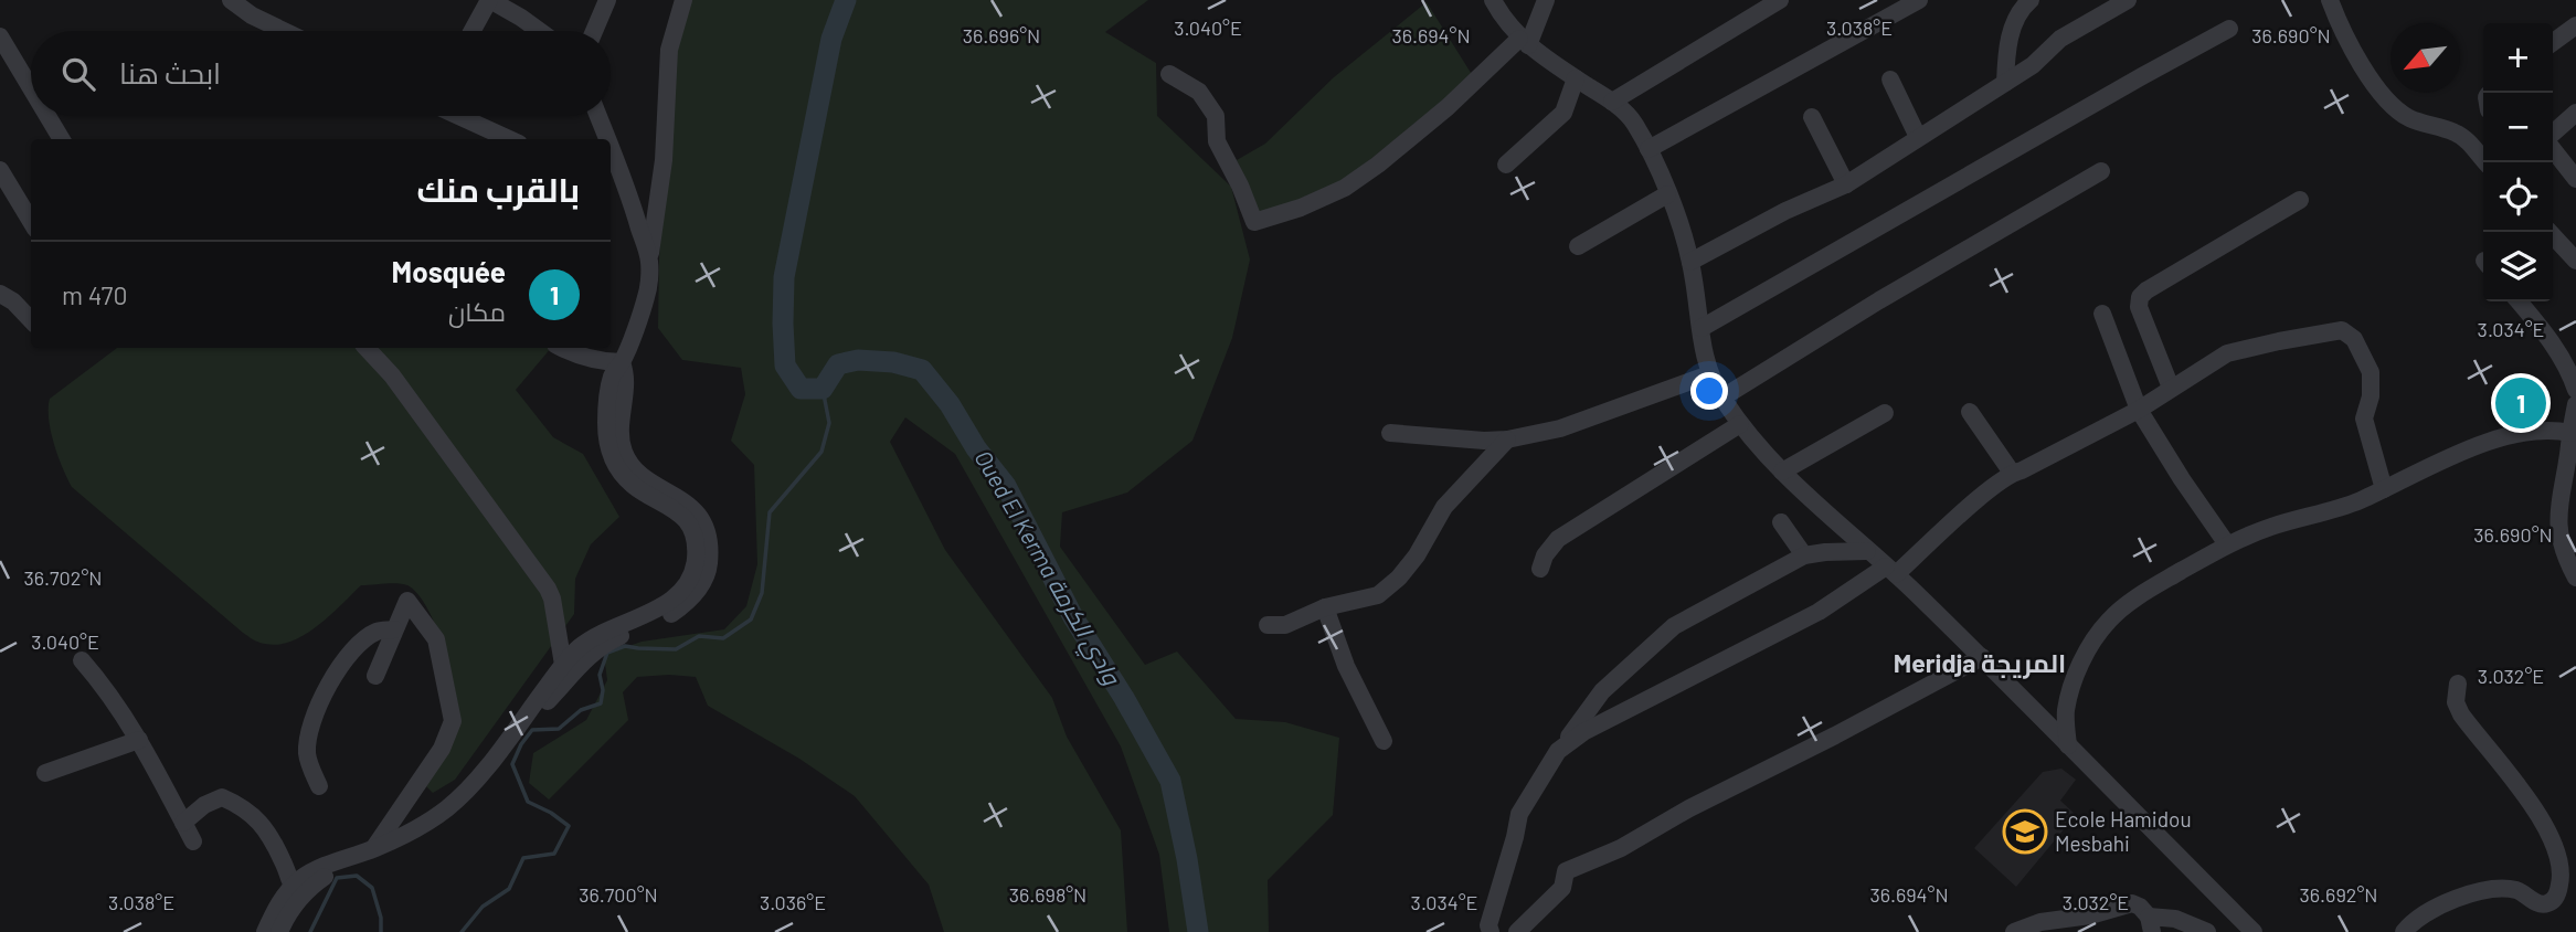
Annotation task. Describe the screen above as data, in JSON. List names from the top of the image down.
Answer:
{
  "districts": ["Meridja المريجة"],
  "water": ["Oued El Kerma وادي الكرمة"],
  "places": {
    "school or university": ["Ecole Hamidou Mesbahi"]
  },
  "north": "bottom left",
  "page": {
    "map_buttons": ["+", "−"],
    "search": "ابحث هنا",
    "heading": "بالقرب منك",
    "list": [
      {
        "mark": "1",
        "name": "Mosquée",
        "note": "مكان",
        "value": "470 m"
      }
    ],
    "pins": "1"
  },
  "coordinates": [
    "3.040°E",
    "3.038°E",
    "36.696°N",
    "36.694°N",
    "36.690°N",
    "3.034°E",
    "36.702°N",
    "3.032°E",
    "36.700°N",
    "36.698°N",
    "36.692°N",
    "3.036°E"
  ]
}
